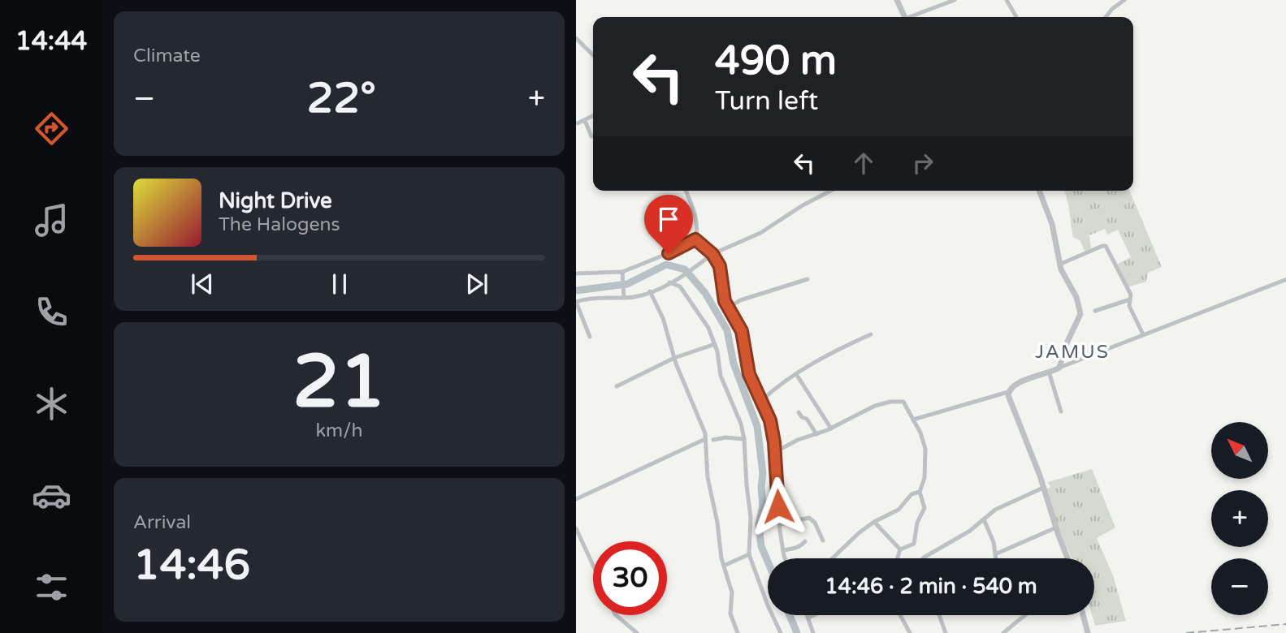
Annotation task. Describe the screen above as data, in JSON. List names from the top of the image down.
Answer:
{
  "districts": ["JAMUS"],
  "north": "top left",
  "page": {
    "tabs": "14:44",
    "tile": [
      "Climate",
      ["21", "km/h"],
      ["Arrival", "14:46"]
    ],
    "turn": ["490 m", "Turn left"],
    "heat": ["−", "22°", "+"],
    "song": ["Night Drive", "The Halogens"],
    "map_buttons": ["+", "−"],
    "limit": "30",
    "trip": "14:46 · 2 min · 540 m"
  }
}
